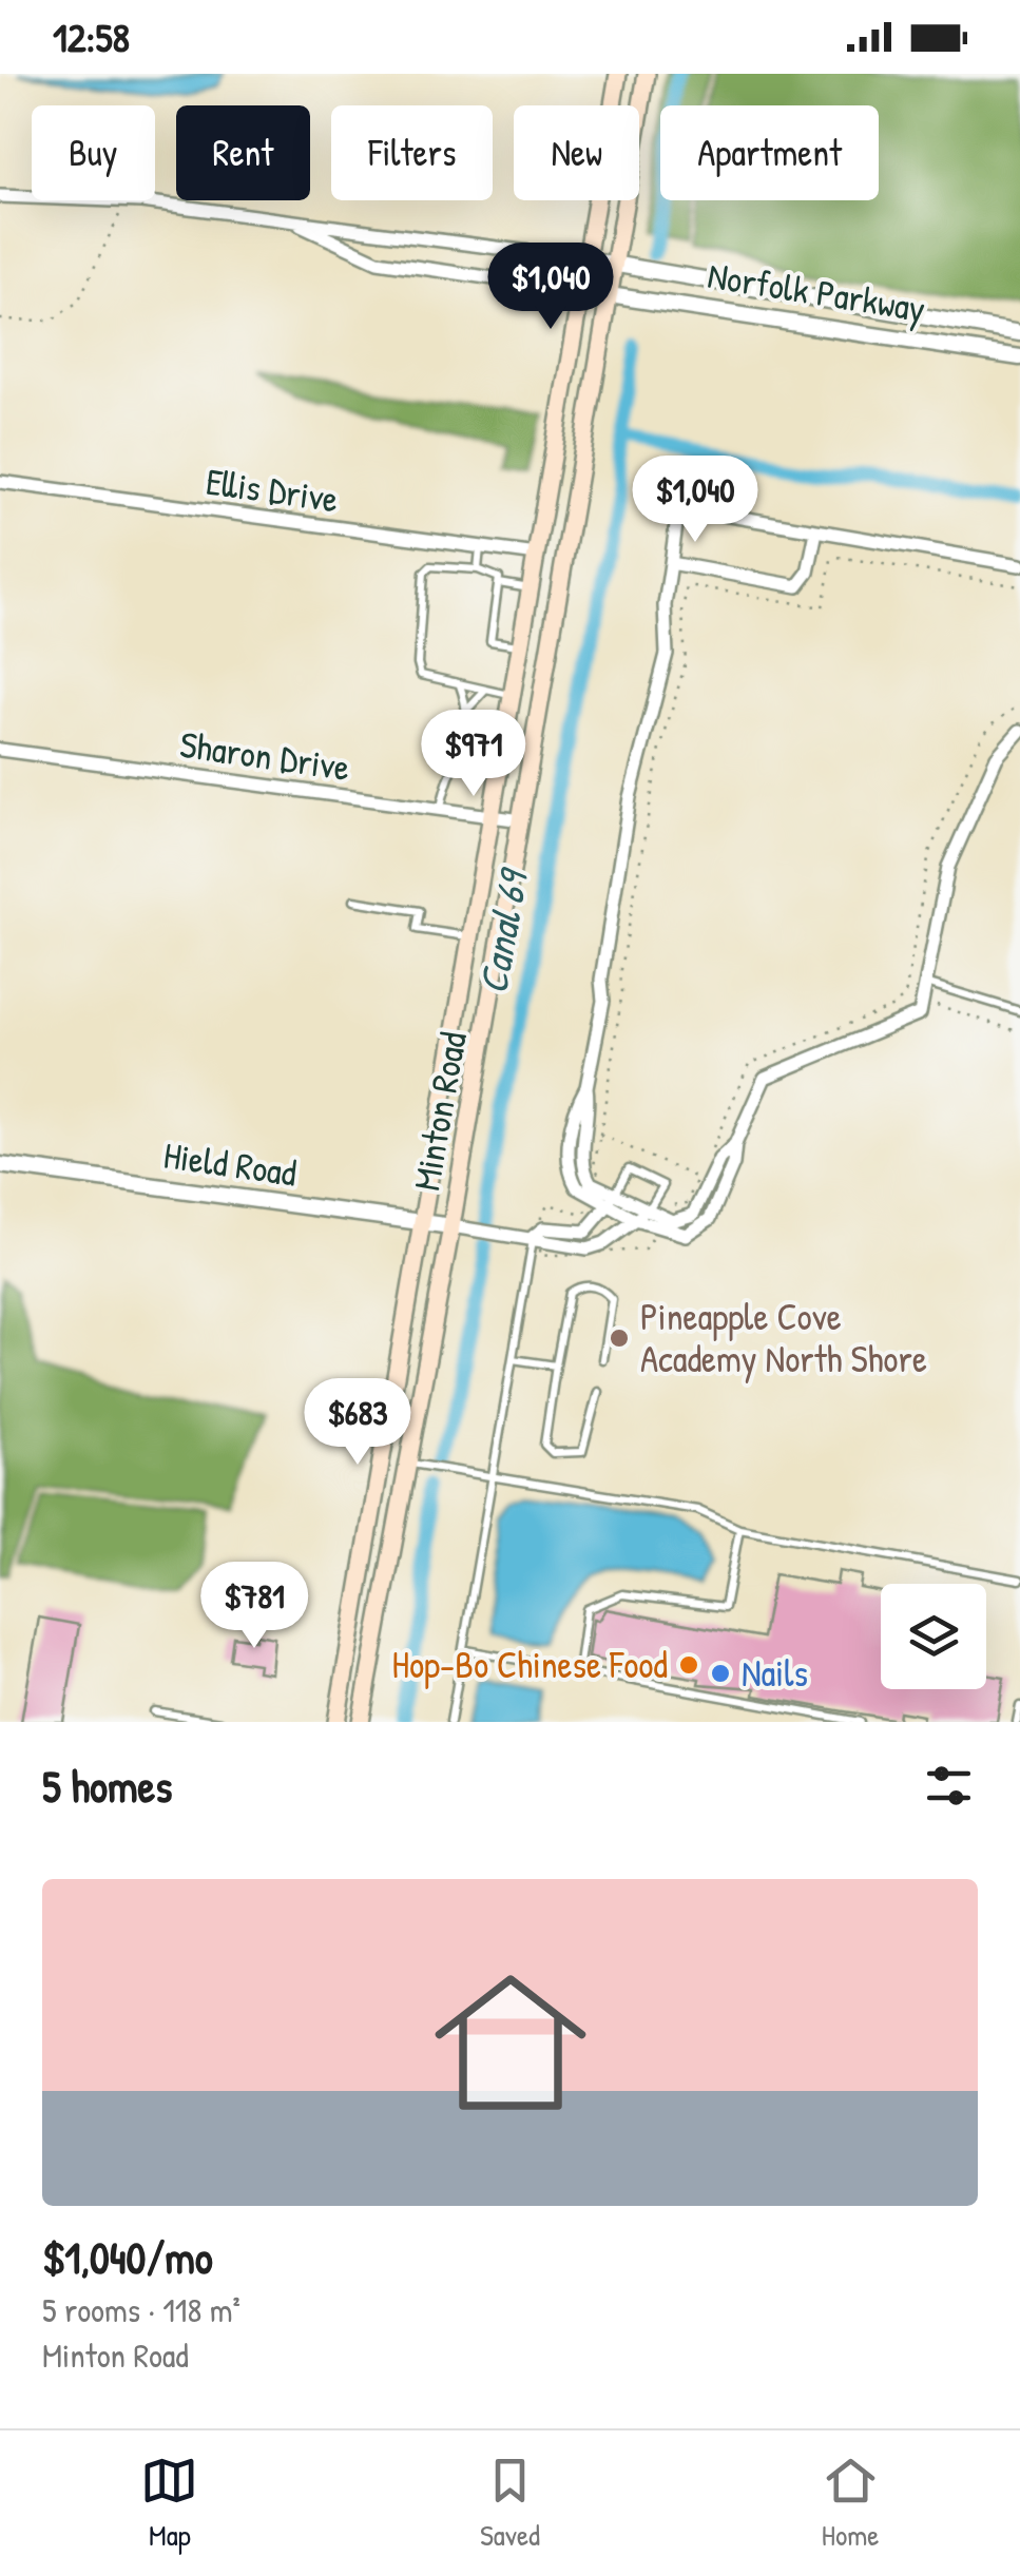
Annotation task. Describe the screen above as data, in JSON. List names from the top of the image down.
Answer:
{
  "streets": {
    "main road": ["Minton Road"],
    "street": [
      "Norfolk Parkway",
      "Ellis Drive",
      "Sharon Drive",
      "Hield Road"
    ]
  },
  "crossings": [
    ["Norfolk Parkway", "Minton Road"],
    ["Ellis Drive", "Minton Road"],
    ["Sharon Drive", "Minton Road"],
    ["Minton Road", "Hield Road"]
  ],
  "water": ["Canal 69"],
  "places": ["Pineapple Cove Academy North Shore", "Hop-Bo Chinese Food", "Nails"],
  "page": {
    "status": "12:58",
    "chip": [
      "Buy",
      "Rent",
      "Filters",
      "New",
      "Apartment"
    ],
    "price": [
      "$1,040",
      "$1,040",
      "$971",
      "$683",
      "$781"
    ],
    "heading": "5 homes",
    "list": [
      {
        "name": "$1,040/mo",
        "note": "5 rooms · 118 m² · Minton Road"
      }
    ],
    "tabs": ["Map", "Saved", "Home"]
  }
}
